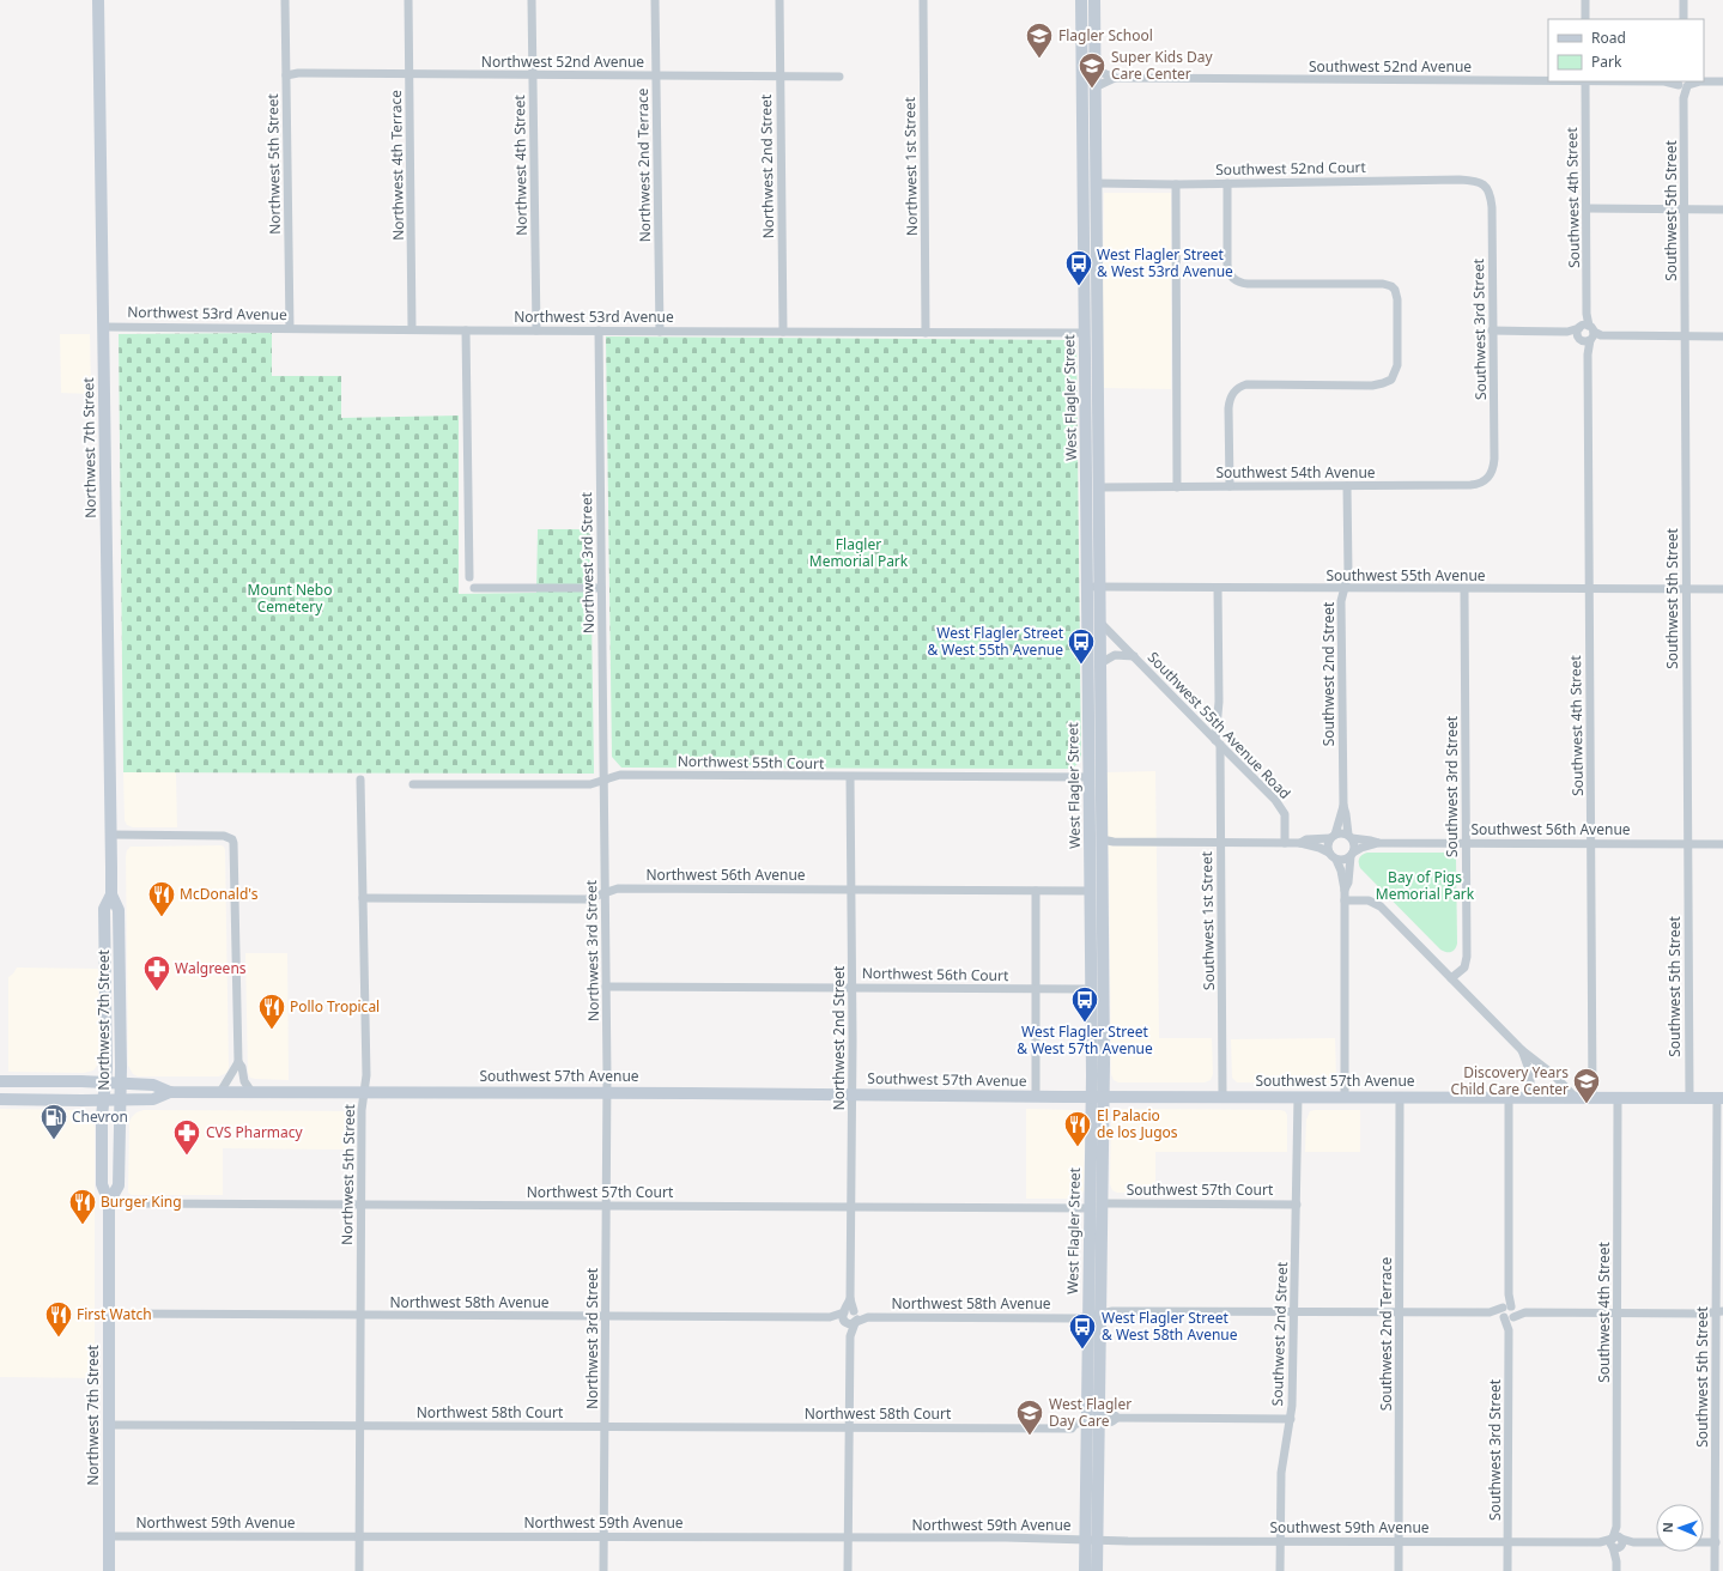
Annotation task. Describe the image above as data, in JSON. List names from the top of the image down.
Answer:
{
  "streets": {
    "main road": ["West Flagler Street", "Northwest 7th Street", "Southwest 57th Avenue"],
    "street": [
      "Northwest 52nd Avenue",
      "Southwest 52nd Avenue",
      "Northwest 5th Street",
      "Northwest 4th Terrace",
      "Northwest 4th Street",
      "Northwest 2nd Terrace",
      "Northwest 2nd Street",
      "Northwest 1st Street",
      "Southwest 52nd Court",
      "Southwest 4th Street",
      "Southwest 5th Street",
      "Northwest 53rd Avenue",
      "Southwest 3rd Street",
      "Southwest 54th Avenue",
      "Northwest 3rd Street",
      "Southwest 55th Avenue",
      "Southwest 2nd Street",
      "Southwest 55th Avenue Road",
      "Northwest 55th Court",
      "Southwest 56th Avenue",
      "Northwest 56th Avenue",
      "Southwest 1st Street",
      "Northwest 56th Court",
      "Southwest 57th Court",
      "Northwest 57th Court",
      "Northwest 58th Avenue",
      "Southwest 2nd Terrace",
      "Northwest 58th Court",
      "Northwest 59th Avenue",
      "Southwest 59th Avenue"
    ]
  },
  "crossings": [
    ["Northwest 52nd Avenue", "Northwest 5th Street"],
    ["Northwest 52nd Avenue", "Northwest 4th Terrace"],
    ["Northwest 52nd Avenue", "Northwest 4th Street"],
    ["Northwest 52nd Avenue", "Northwest 2nd Terrace"],
    ["Northwest 52nd Avenue", "Northwest 2nd Street"],
    ["Southwest 52nd Avenue", "Southwest 5th Street"],
    ["Southwest 52nd Avenue", "West Flagler Street"],
    ["Northwest 5th Street", "Northwest 53rd Avenue"],
    ["Northwest 5th Street", "Northwest 56th Avenue"],
    ["Northwest 5th Street", "Southwest 57th Avenue"],
    ["Northwest 5th Street", "Northwest 57th Court"],
    ["Northwest 5th Street", "Northwest 58th Avenue"],
    ["Northwest 5th Street", "Northwest 58th Court"],
    ["Northwest 5th Street", "Northwest 59th Avenue"],
    ["Northwest 4th Terrace", "Northwest 53rd Avenue"],
    ["Northwest 4th Street", "Northwest 53rd Avenue"],
    ["Northwest 2nd Terrace", "Northwest 53rd Avenue"],
    ["Northwest 2nd Street", "Northwest 53rd Avenue"],
    ["Northwest 2nd Street", "Northwest 55th Court"],
    ["Northwest 2nd Street", "Northwest 56th Avenue"],
    ["Northwest 2nd Street", "Northwest 56th Court"],
    ["Northwest 2nd Street", "Southwest 57th Avenue"],
    ["Northwest 2nd Street", "Northwest 57th Court"],
    ["Northwest 2nd Street", "Northwest 58th Avenue"],
    ["Northwest 2nd Street", "Northwest 58th Court"],
    ["Northwest 2nd Street", "Northwest 59th Avenue"],
    ["Northwest 1st Street", "Northwest 53rd Avenue"],
    ["Southwest 52nd Court", "Southwest 3rd Street"],
    ["Southwest 52nd Court", "West Flagler Street"],
    ["Southwest 4th Street", "Southwest 55th Avenue"],
    ["Southwest 4th Street", "Southwest 56th Avenue"],
    ["Southwest 4th Street", "Southwest 57th Avenue"],
    ["Southwest 4th Street", "Northwest 58th Avenue"],
    ["Southwest 4th Street", "Southwest 59th Avenue"],
    ["Southwest 5th Street", "Southwest 55th Avenue"],
    ["Southwest 5th Street", "Southwest 56th Avenue"],
    ["Southwest 5th Street", "Southwest 57th Avenue"],
    ["Southwest 5th Street", "Southwest 59th Avenue"],
    ["Northwest 53rd Avenue", "West Flagler Street"],
    ["Northwest 53rd Avenue", "Northwest 7th Street"],
    ["Northwest 53rd Avenue", "Northwest 3rd Street"],
    ["Southwest 3rd Street", "Southwest 54th Avenue"],
    ["Southwest 3rd Street", "Southwest 55th Avenue"],
    ["Southwest 3rd Street", "Southwest 56th Avenue"],
    ["Southwest 3rd Street", "Southwest 57th Avenue"],
    ["Southwest 3rd Street", "Northwest 58th Avenue"],
    ["Southwest 3rd Street", "Southwest 59th Avenue"],
    ["West Flagler Street", "Southwest 54th Avenue"],
    ["West Flagler Street", "Southwest 55th Avenue"],
    ["West Flagler Street", "Southwest 55th Avenue Road"],
    ["West Flagler Street", "Northwest 55th Court"],
    ["West Flagler Street", "Northwest 56th Avenue"],
    ["West Flagler Street", "Northwest 56th Court"],
    ["West Flagler Street", "Southwest 57th Avenue"],
    ["West Flagler Street", "Southwest 57th Court"],
    ["West Flagler Street", "Northwest 57th Court"],
    ["West Flagler Street", "Northwest 58th Avenue"],
    ["West Flagler Street", "Northwest 58th Court"],
    ["West Flagler Street", "Northwest 59th Avenue"],
    ["West Flagler Street", "Southwest 59th Avenue"],
    ["Northwest 7th Street", "Northwest 57th Court"],
    ["Northwest 7th Street", "Northwest 58th Avenue"],
    ["Northwest 7th Street", "Northwest 58th Court"],
    ["Northwest 7th Street", "Northwest 59th Avenue"],
    ["Southwest 54th Avenue", "Southwest 2nd Street"],
    ["Northwest 3rd Street", "Northwest 55th Court"],
    ["Northwest 3rd Street", "Northwest 56th Avenue"],
    ["Northwest 3rd Street", "Northwest 56th Court"],
    ["Northwest 3rd Street", "Southwest 57th Avenue"],
    ["Northwest 3rd Street", "Northwest 57th Court"],
    ["Northwest 3rd Street", "Northwest 58th Avenue"],
    ["Northwest 3rd Street", "Northwest 58th Court"],
    ["Northwest 3rd Street", "Northwest 59th Avenue"],
    ["Southwest 55th Avenue", "Southwest 2nd Street"],
    ["Southwest 55th Avenue", "Southwest 1st Street"],
    ["Southwest 2nd Street", "Southwest 56th Avenue"],
    ["Southwest 2nd Street", "Southwest 57th Avenue"],
    ["Southwest 2nd Street", "Southwest 57th Court"],
    ["Southwest 2nd Street", "Northwest 58th Avenue"],
    ["Southwest 2nd Street", "Southwest 59th Avenue"],
    ["Southwest 55th Avenue Road", "Southwest 1st Street"],
    ["Southwest 1st Street", "Southwest 57th Avenue"],
    ["Southwest 57th Avenue", "Southwest 2nd Terrace"],
    ["Northwest 58th Avenue", "Southwest 2nd Terrace"],
    ["Southwest 2nd Terrace", "Southwest 59th Avenue"],
    ["Northwest 59th Avenue", "Southwest 59th Avenue"]
  ],
  "parks": ["Flagler Memorial Park", "Mount Nebo Cemetery", "Bay of Pigs Memorial Park"],
  "places": {
    "school or university": [
      "Flagler School",
      "Super Kids Day Care Center",
      "Discovery Years Child Care Center",
      "West Flagler Day Care"
    ],
    "bus stop": [
      "West Flagler Street & West 53rd Avenue",
      "West Flagler Street & West 55th Avenue",
      "West Flagler Street & West 57th Avenue",
      "West Flagler Street & West 58th Avenue"
    ],
    "restaurant": [
      "McDonald's",
      "Pollo Tropical",
      "El Palacio de los Jugos",
      "Burger King",
      "First Watch"
    ],
    "pharmacy": ["Walgreens", "CVS Pharmacy"],
    "fuel station": ["Chevron"]
  },
  "legend": ["Road", "Park"],
  "north": "left"
}
